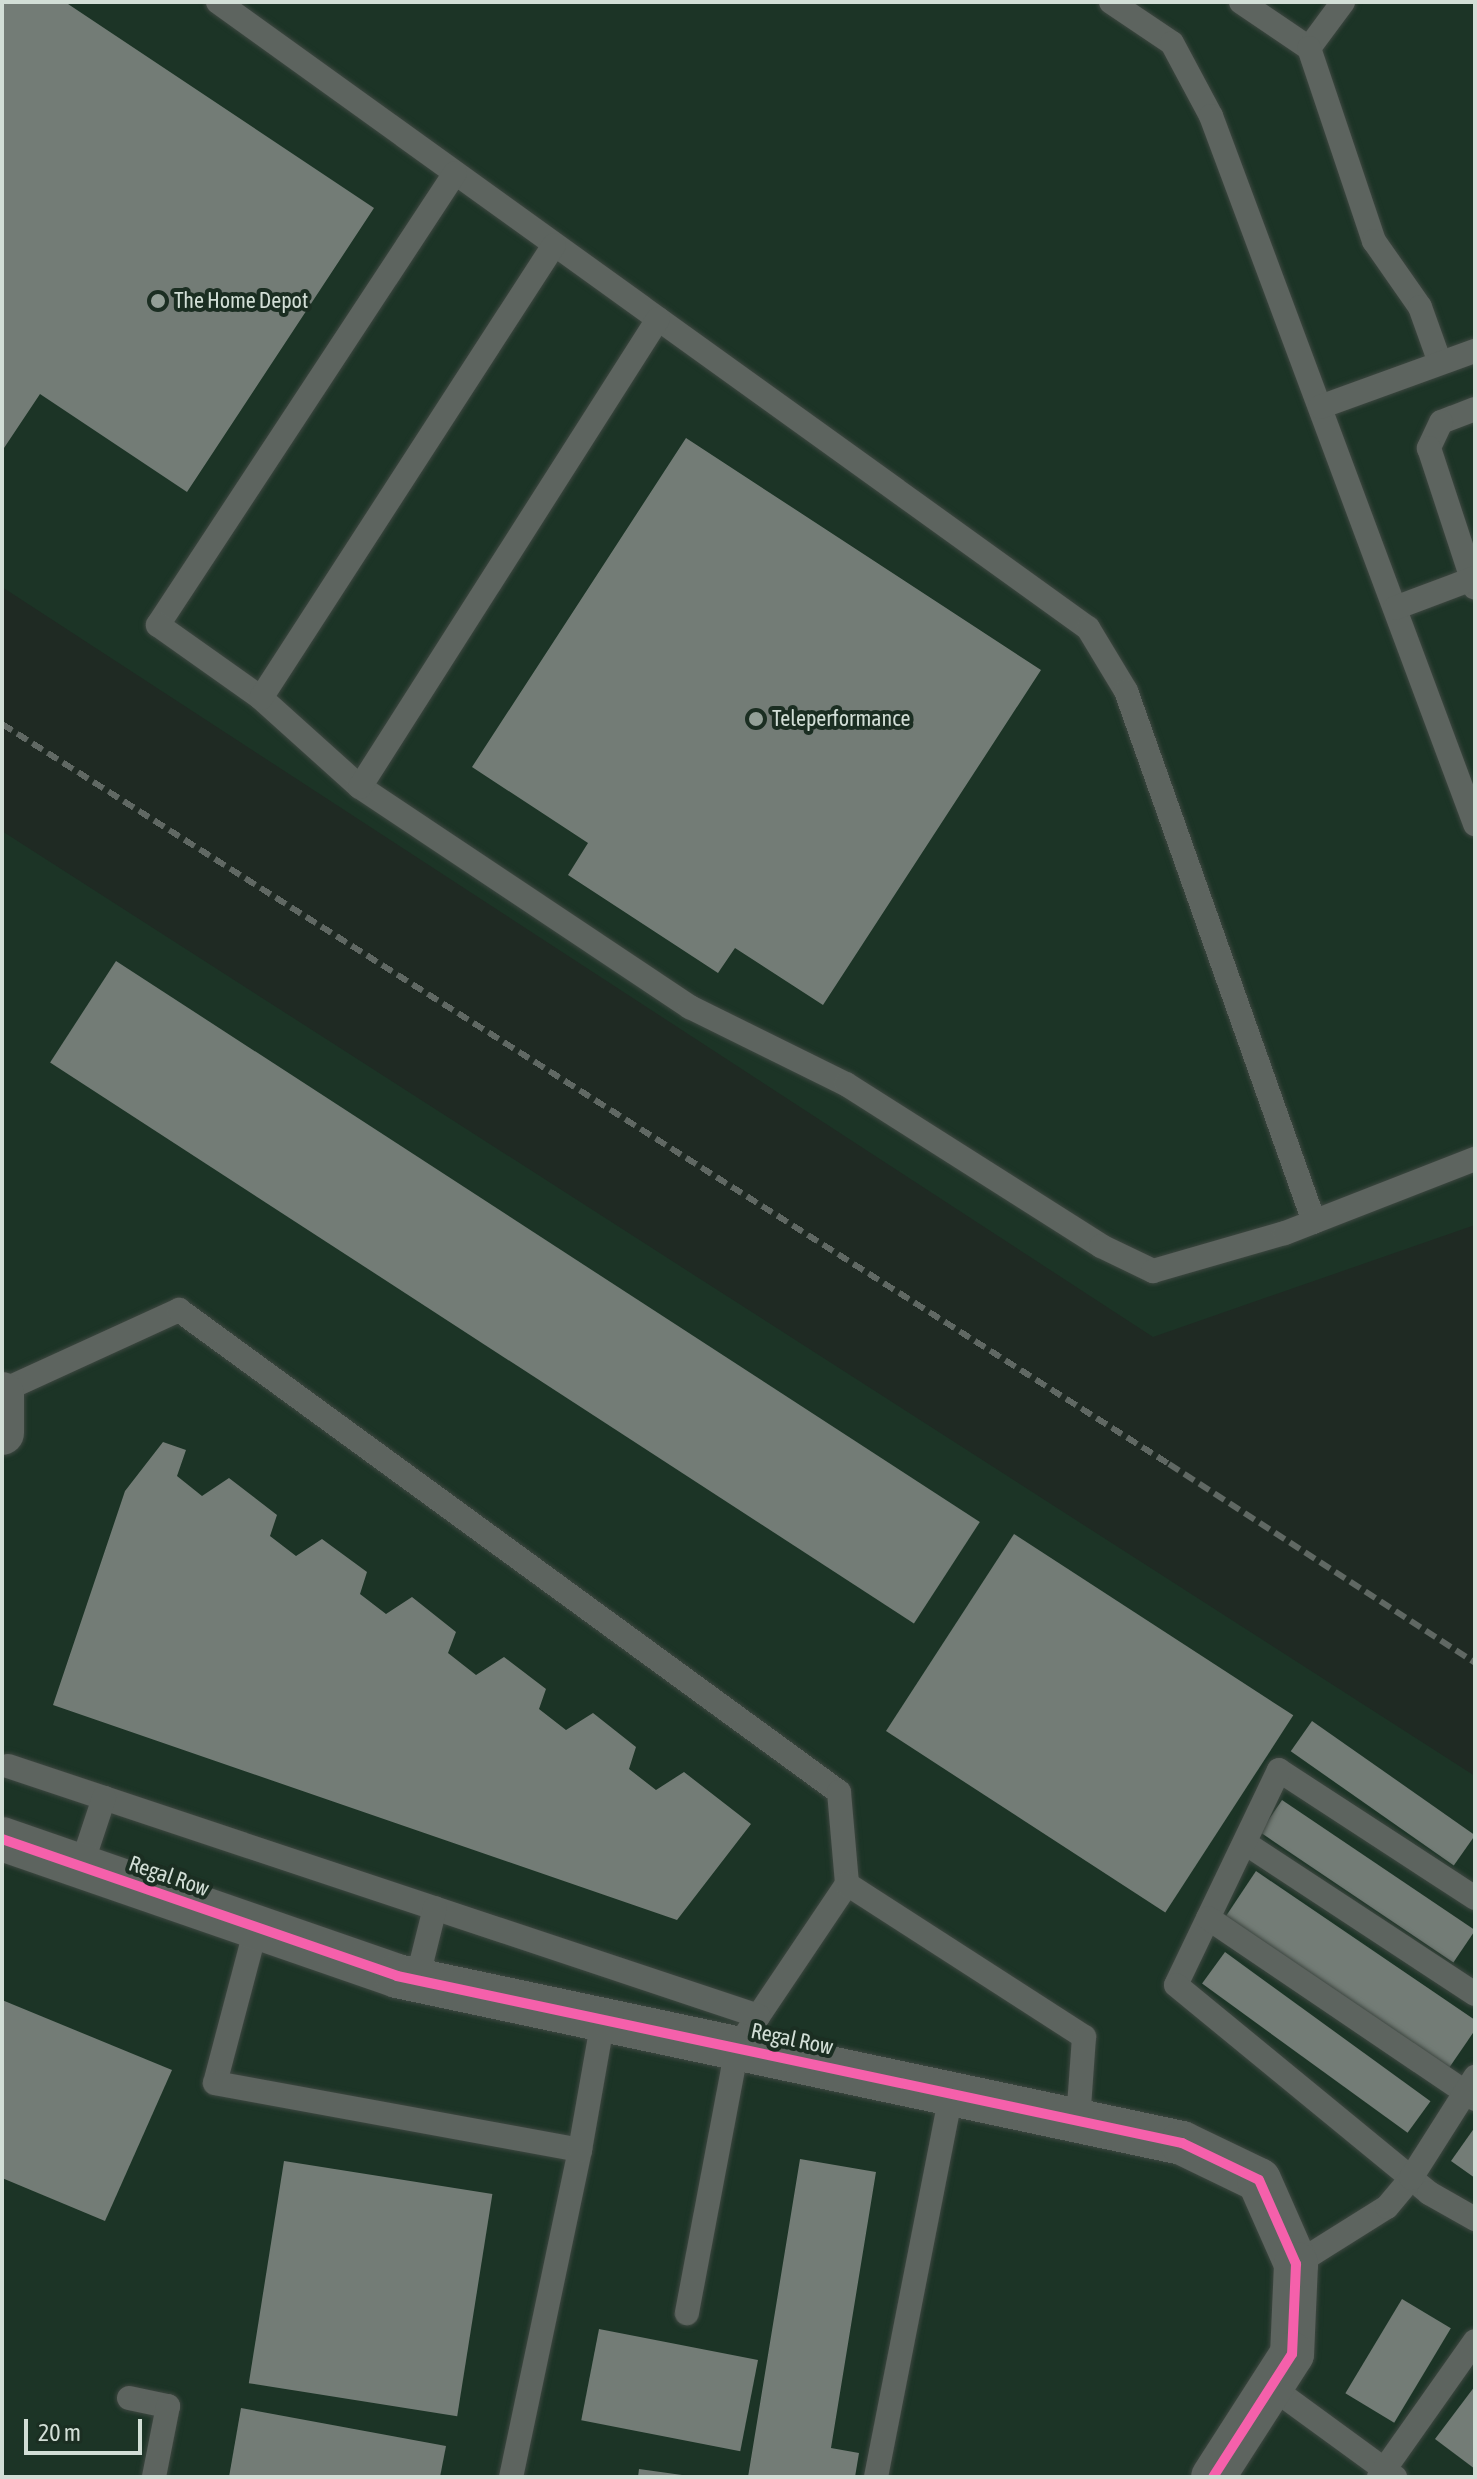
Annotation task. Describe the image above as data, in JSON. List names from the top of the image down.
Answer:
{
  "streets": {
    "street": ["Regal Row"]
  },
  "places": ["The Home Depot", "Teleperformance"],
  "scale_bar": "20 m"
}
